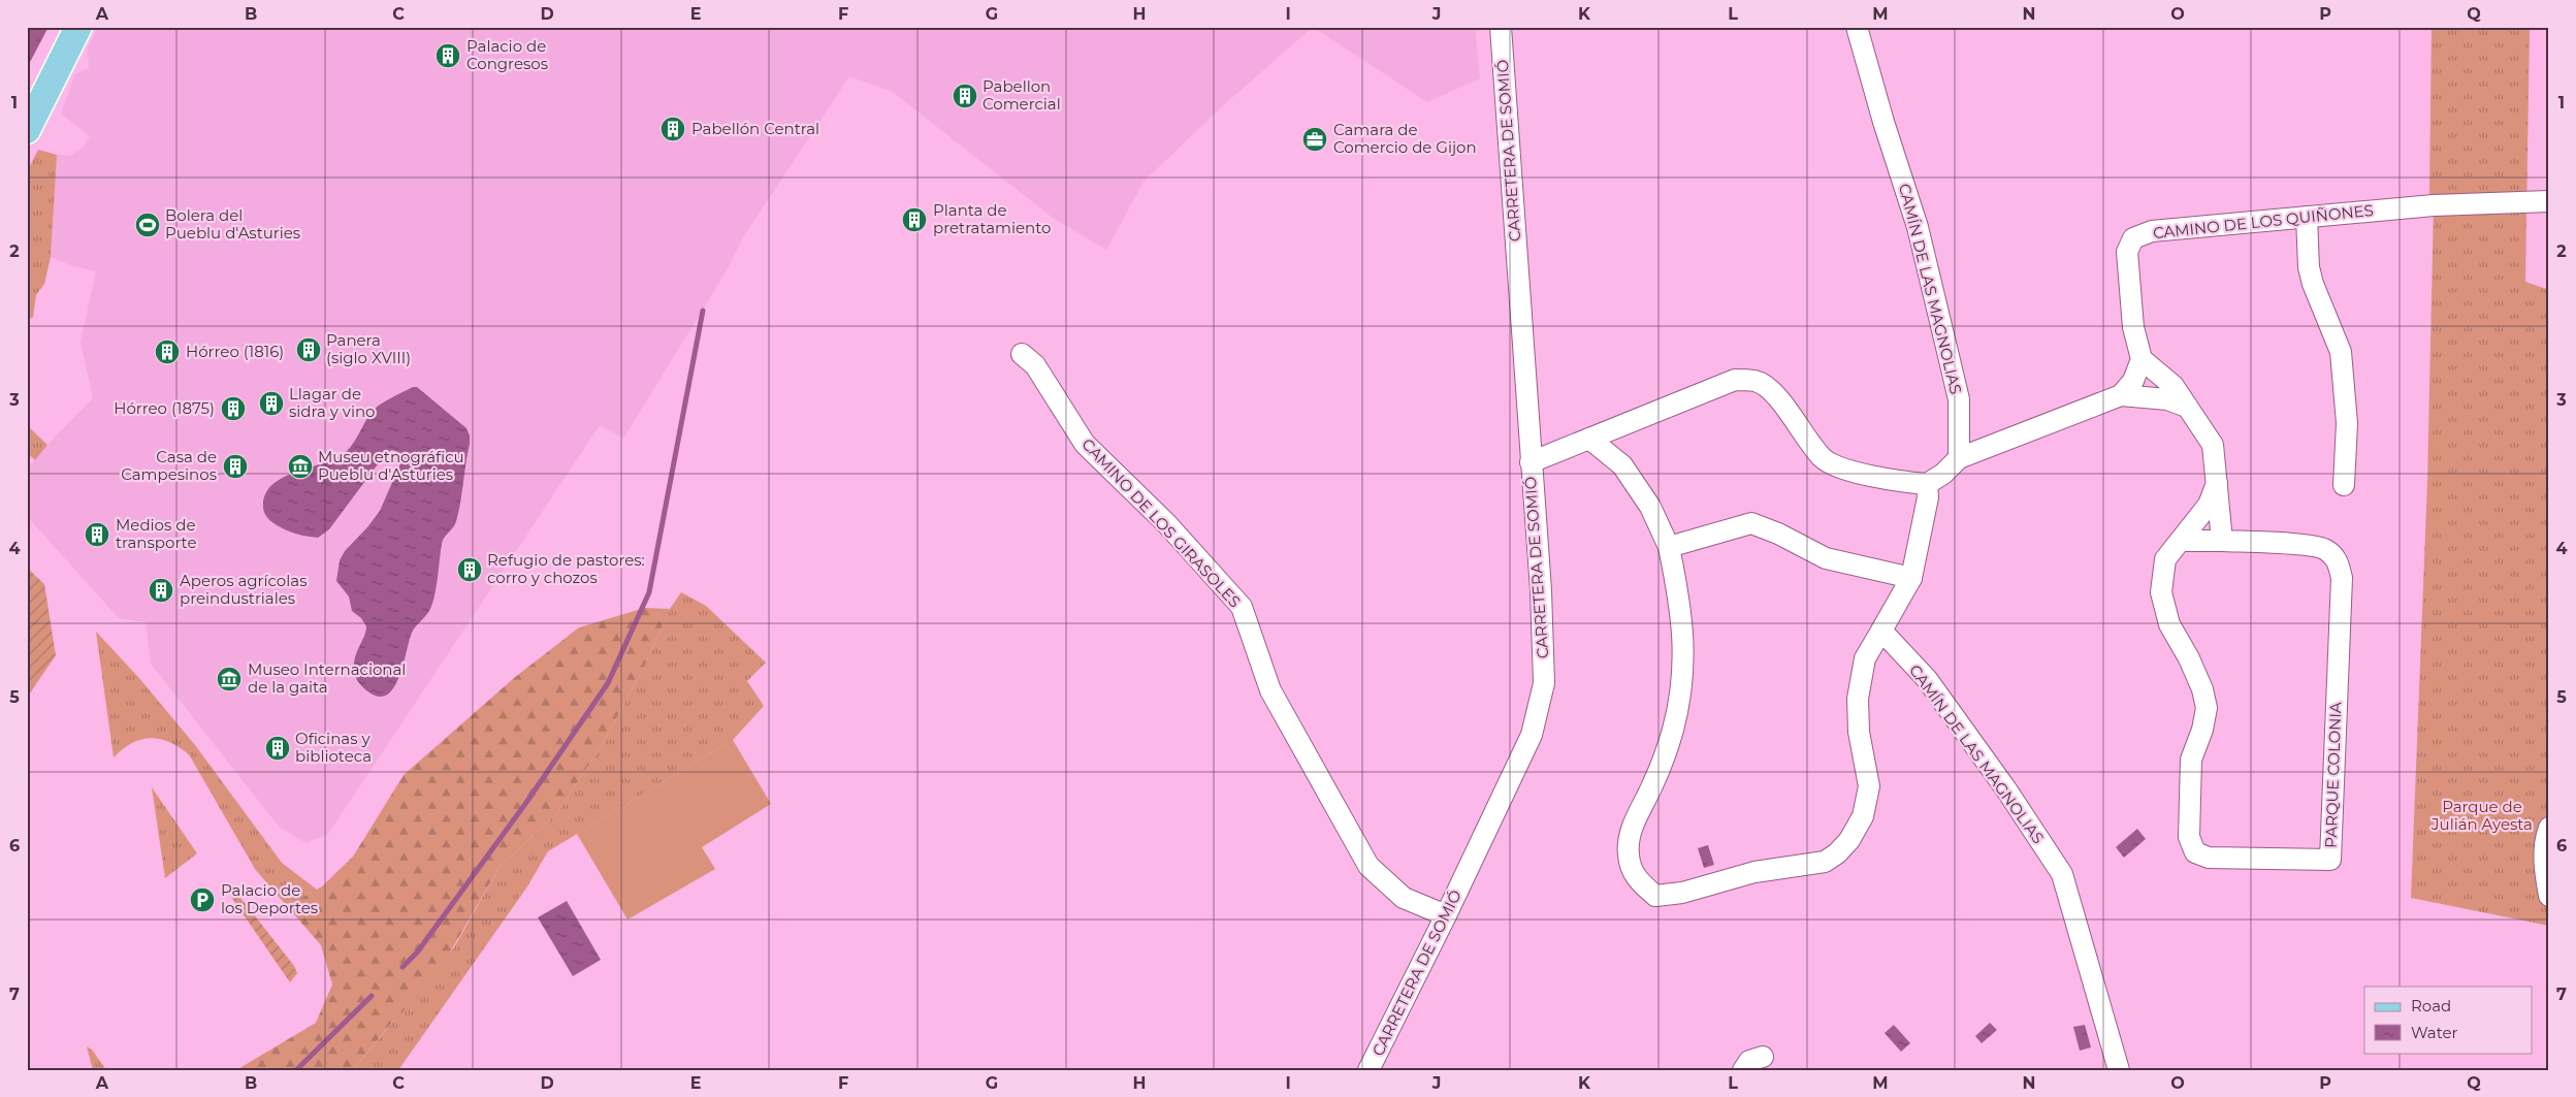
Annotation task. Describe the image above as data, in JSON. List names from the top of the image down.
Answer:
{
  "streets": {
    "street": [
      "CARRETERA DE SOMIÓ",
      "CAMINO DE LOS QUIÑONES",
      "CAMÍN DE LAS MAGNOLIAS",
      "CAMINO DE LOS GIRASOLES",
      "PARQUE COLONIA"
    ]
  },
  "crossings": [
    ["CARRETERA DE SOMIÓ", "CAMINO DE LOS GIRASOLES"],
    ["CAMINO DE LOS QUIÑONES", "PARQUE COLONIA"]
  ],
  "parks": ["Parque de Julián Ayesta"],
  "places": {
    "building": [
      "Palacio de Congresos",
      "Pabellon Comercial",
      "Pabellón Central",
      "Planta de pretratamiento",
      "Panera (siglo XVIII)",
      "Hórreo (1816)",
      "Llagar de sidra y vino",
      "Hórreo (1875)",
      "Casa de Campesinos",
      "Medios de transporte",
      "Refugio de pastores: corro y chozos",
      "Aperos agrícolas preindustriales",
      "Oficinas y biblioteca"
    ],
    "office": ["Camara de Comercio de Gijon"],
    "sports": ["Bolera del Pueblu d'Asturies"],
    "museum": ["Museu etnográficu Pueblu d'Asturies", "Museo Internacional de la gaita"],
    "parking": ["Palacio de los Deportes"]
  },
  "legend": ["Road", "Water"],
  "grid": {
    "columns": [
      "A",
      "B",
      "C",
      "D",
      "E",
      "F",
      "G",
      "H",
      "I",
      "J",
      "K",
      "L",
      "M",
      "N",
      "O",
      "P",
      "Q"
    ],
    "rows": [
      "1",
      "2",
      "3",
      "4",
      "5",
      "6",
      "7"
    ]
  }
}
